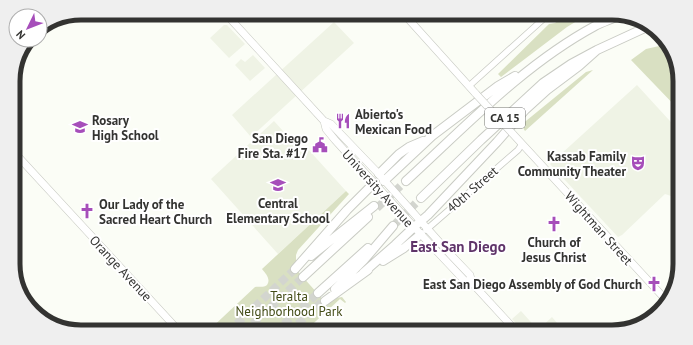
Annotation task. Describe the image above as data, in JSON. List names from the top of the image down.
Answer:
{
  "streets": {
    "highway": ["CA 15"],
    "main road": ["University Avenue", "Wightman Street", "Orange Avenue"],
    "street": ["40th Street"]
  },
  "crossings": [
    ["University Avenue", "40th Street"],
    ["40th Street", "Wightman Street"]
  ],
  "districts": ["East San Diego"],
  "parks": ["Teralta Neighborhood Park"],
  "places": {
    "restaurant": ["Abierto's Mexican Food"],
    "school or university": ["Rosary High School", "Central Elementary School"],
    "public building": ["San Diego Fire Sta. #17"],
    "theatre": ["Kassab Family Community Theater"],
    "church": ["Our Lady of the Sacred Heart Church", "Church of Jesus Christ", "East San Diego Assembly of God Church"]
  },
  "north": "bottom left"
}
